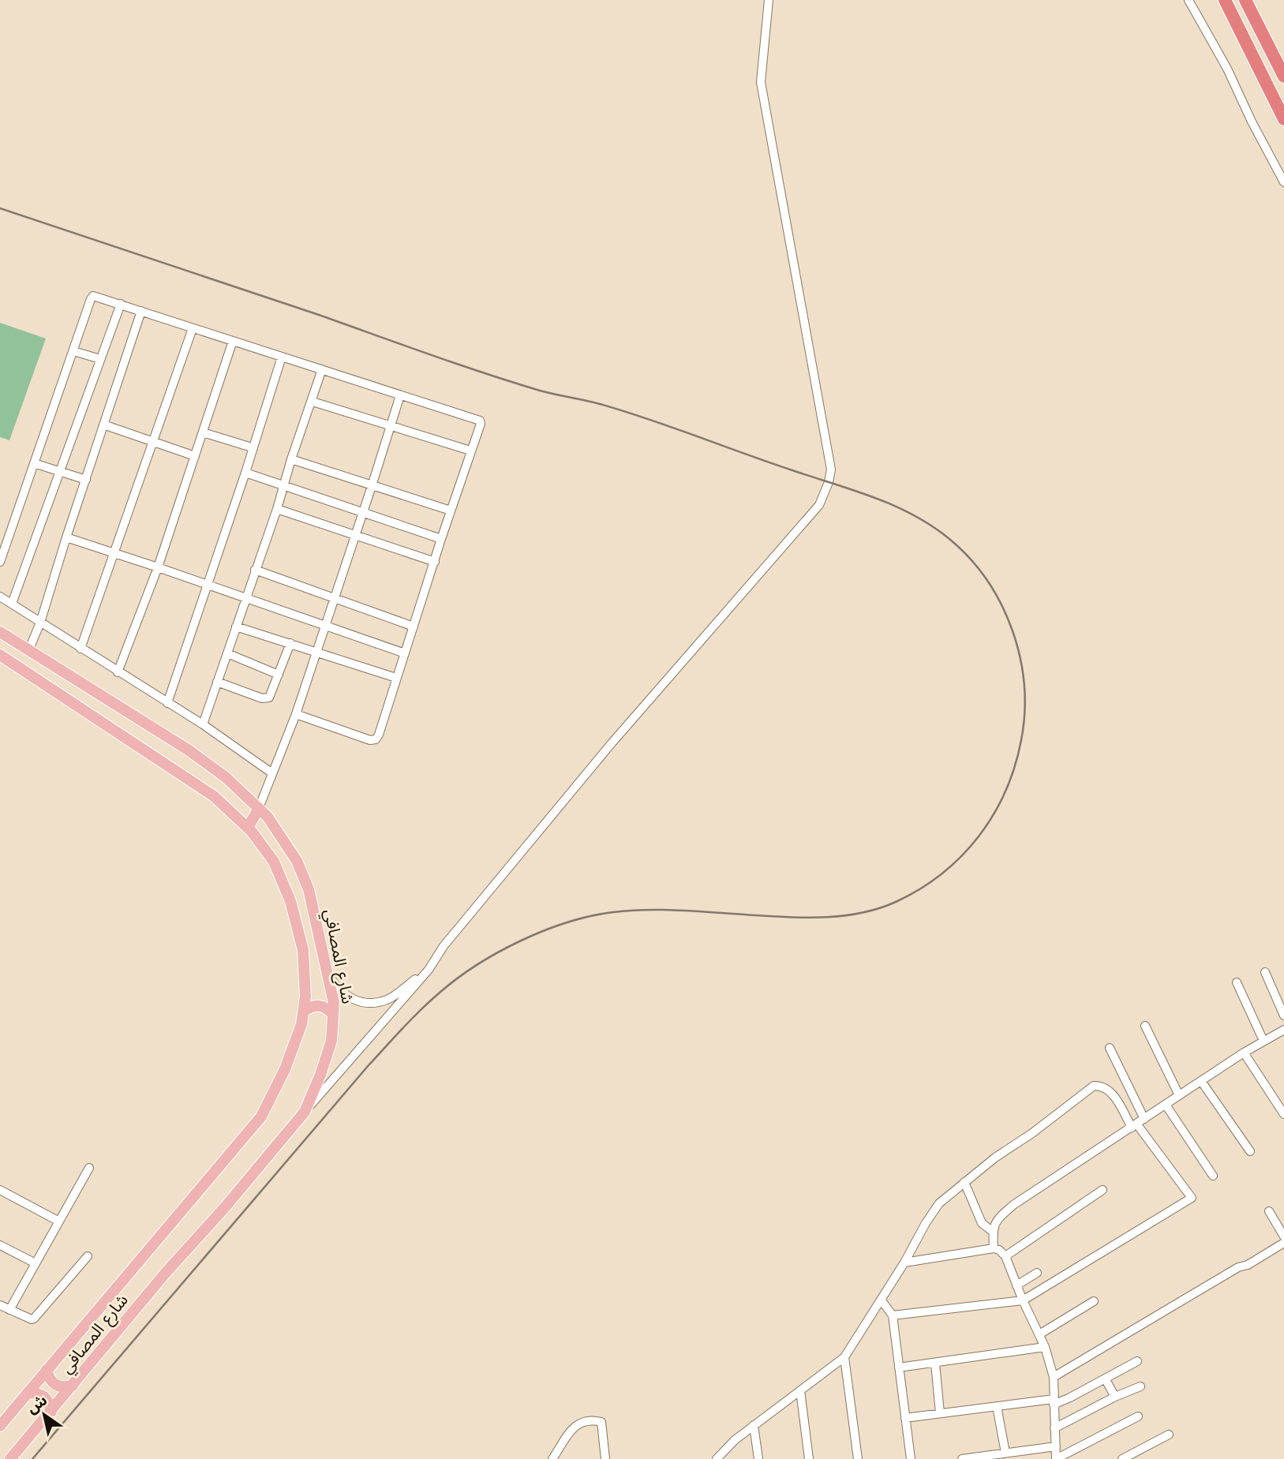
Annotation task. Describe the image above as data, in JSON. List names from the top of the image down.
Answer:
{
  "streets": {
    "main road": ["شارع المصافي"]
  },
  "north": "top left"
}
